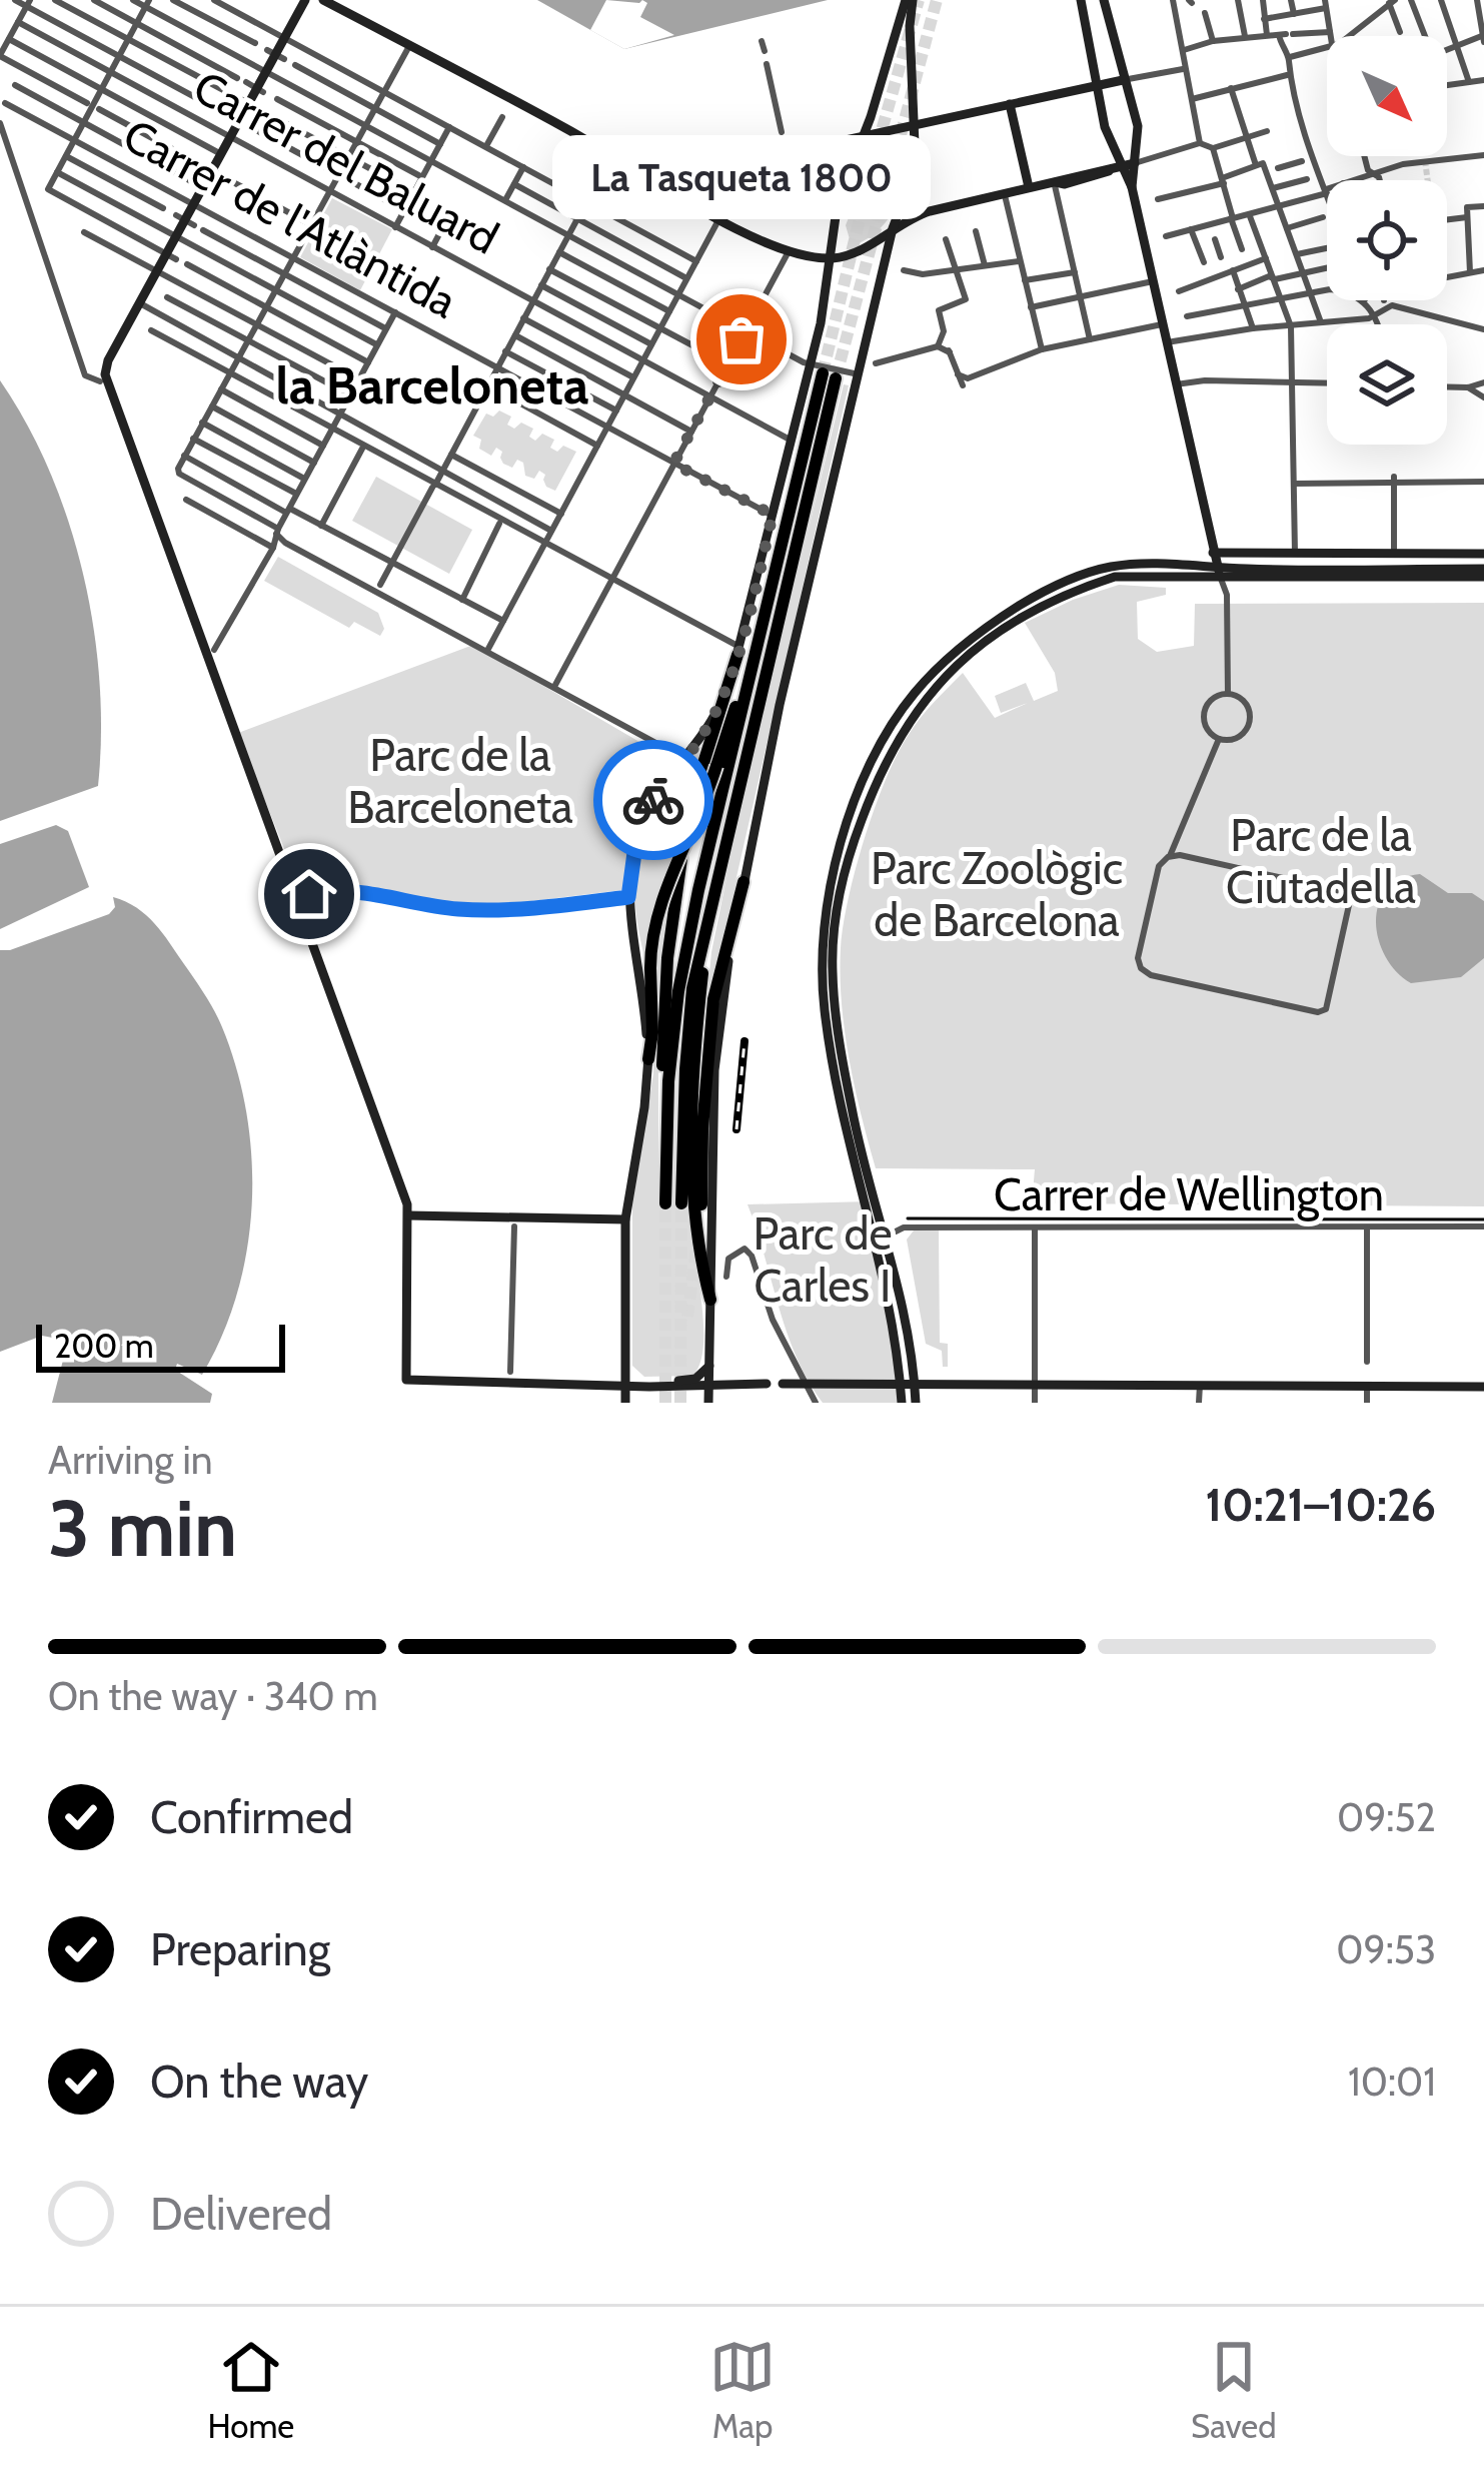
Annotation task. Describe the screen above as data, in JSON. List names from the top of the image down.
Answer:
{
  "streets": {
    "street": ["Carrer del Baluard", "Carrer de l'Atlàntida", "Carrer de Wellington"]
  },
  "districts": ["la Barceloneta"],
  "parks": [
    "Parc de la Barceloneta",
    "Parc de la Ciutadella",
    "Parc Zoològic de Barcelona",
    "Parc de Carles I"
  ],
  "places": ["La Tasqueta 1800"],
  "scale_bar": "200 m",
  "north": "bottom right",
  "page": {
    "bubble": "La Tasqueta 1800",
    "scale": "200 m",
    "heading": ["3 min", "Arriving in", "10:21–10:26"],
    "bar": "On the way · 340 m",
    "list": [
      ["Confirmed", "09:52"],
      ["Preparing", "09:53"],
      ["On the way", "10:01"],
      "Delivered"
    ],
    "tabs": ["Home", "Map", "Saved"]
  }
}
